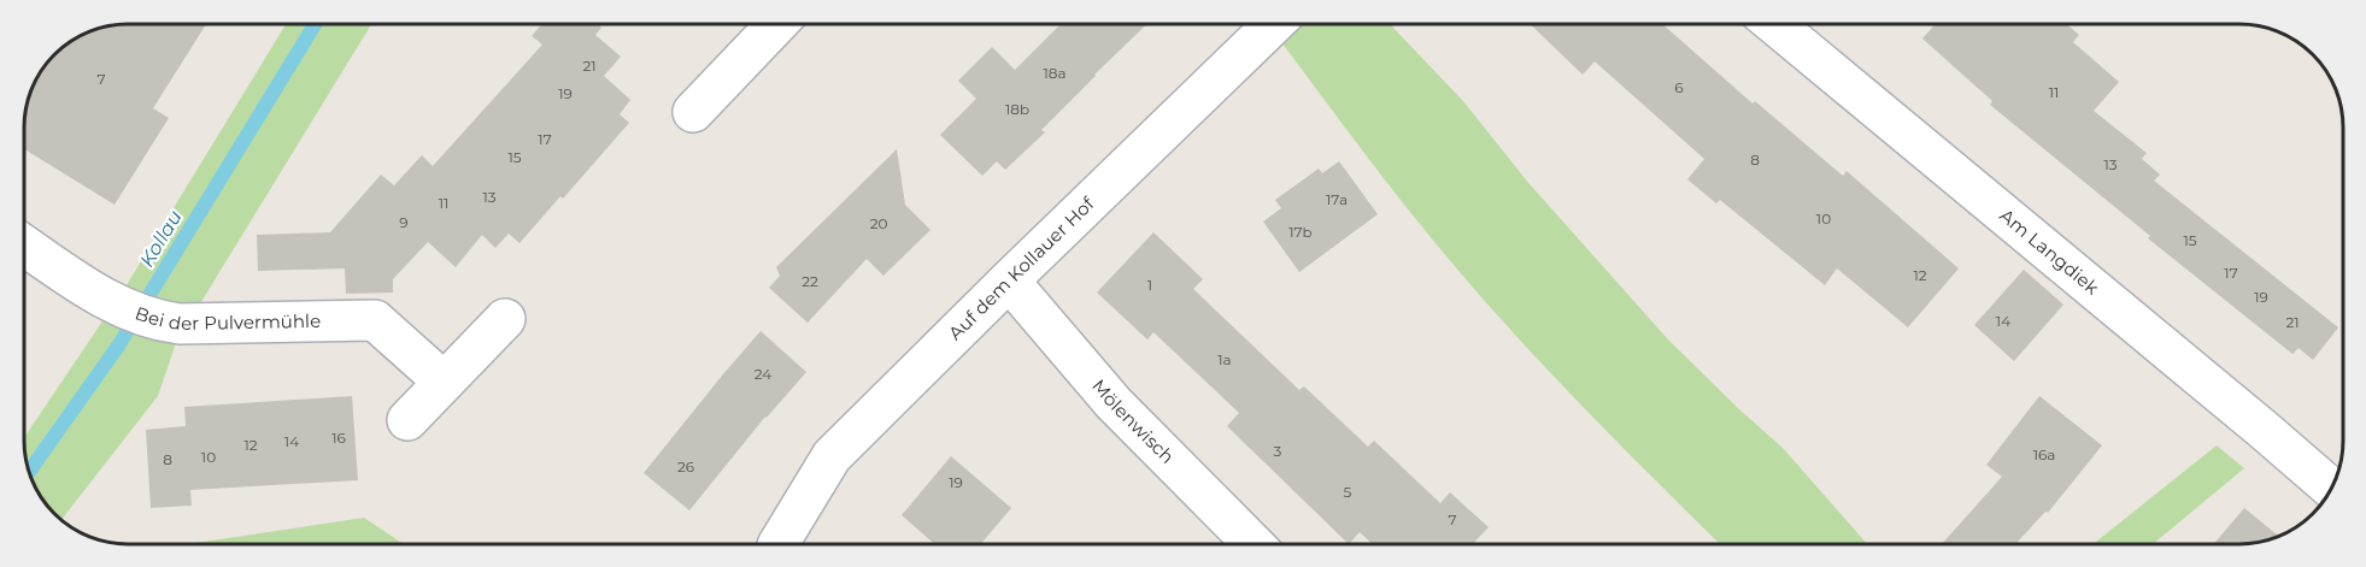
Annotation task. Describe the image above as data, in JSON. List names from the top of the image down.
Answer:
{
  "streets": {
    "street": [
      "Am Langdiek",
      "Auf dem Kollauer Hof",
      "Bei der Pulvermühle",
      "Mölenwisch"
    ]
  },
  "crossings": [
    ["Auf dem Kollauer Hof", "Mölenwisch"]
  ],
  "water": ["Kollau"],
  "house_numbers": [
    "21",
    "18a",
    "7",
    "6",
    "11",
    "19",
    "18b",
    "17",
    "15",
    "8",
    "13",
    "13",
    "17a",
    "11",
    "10",
    "9",
    "20",
    "17b",
    "15",
    "17",
    "12",
    "22",
    "1",
    "19",
    "14",
    "21",
    "1a",
    "24",
    "16",
    "14",
    "12",
    "3",
    "16a",
    "10",
    "8",
    "26",
    "19",
    "5",
    "7"
  ]
}
